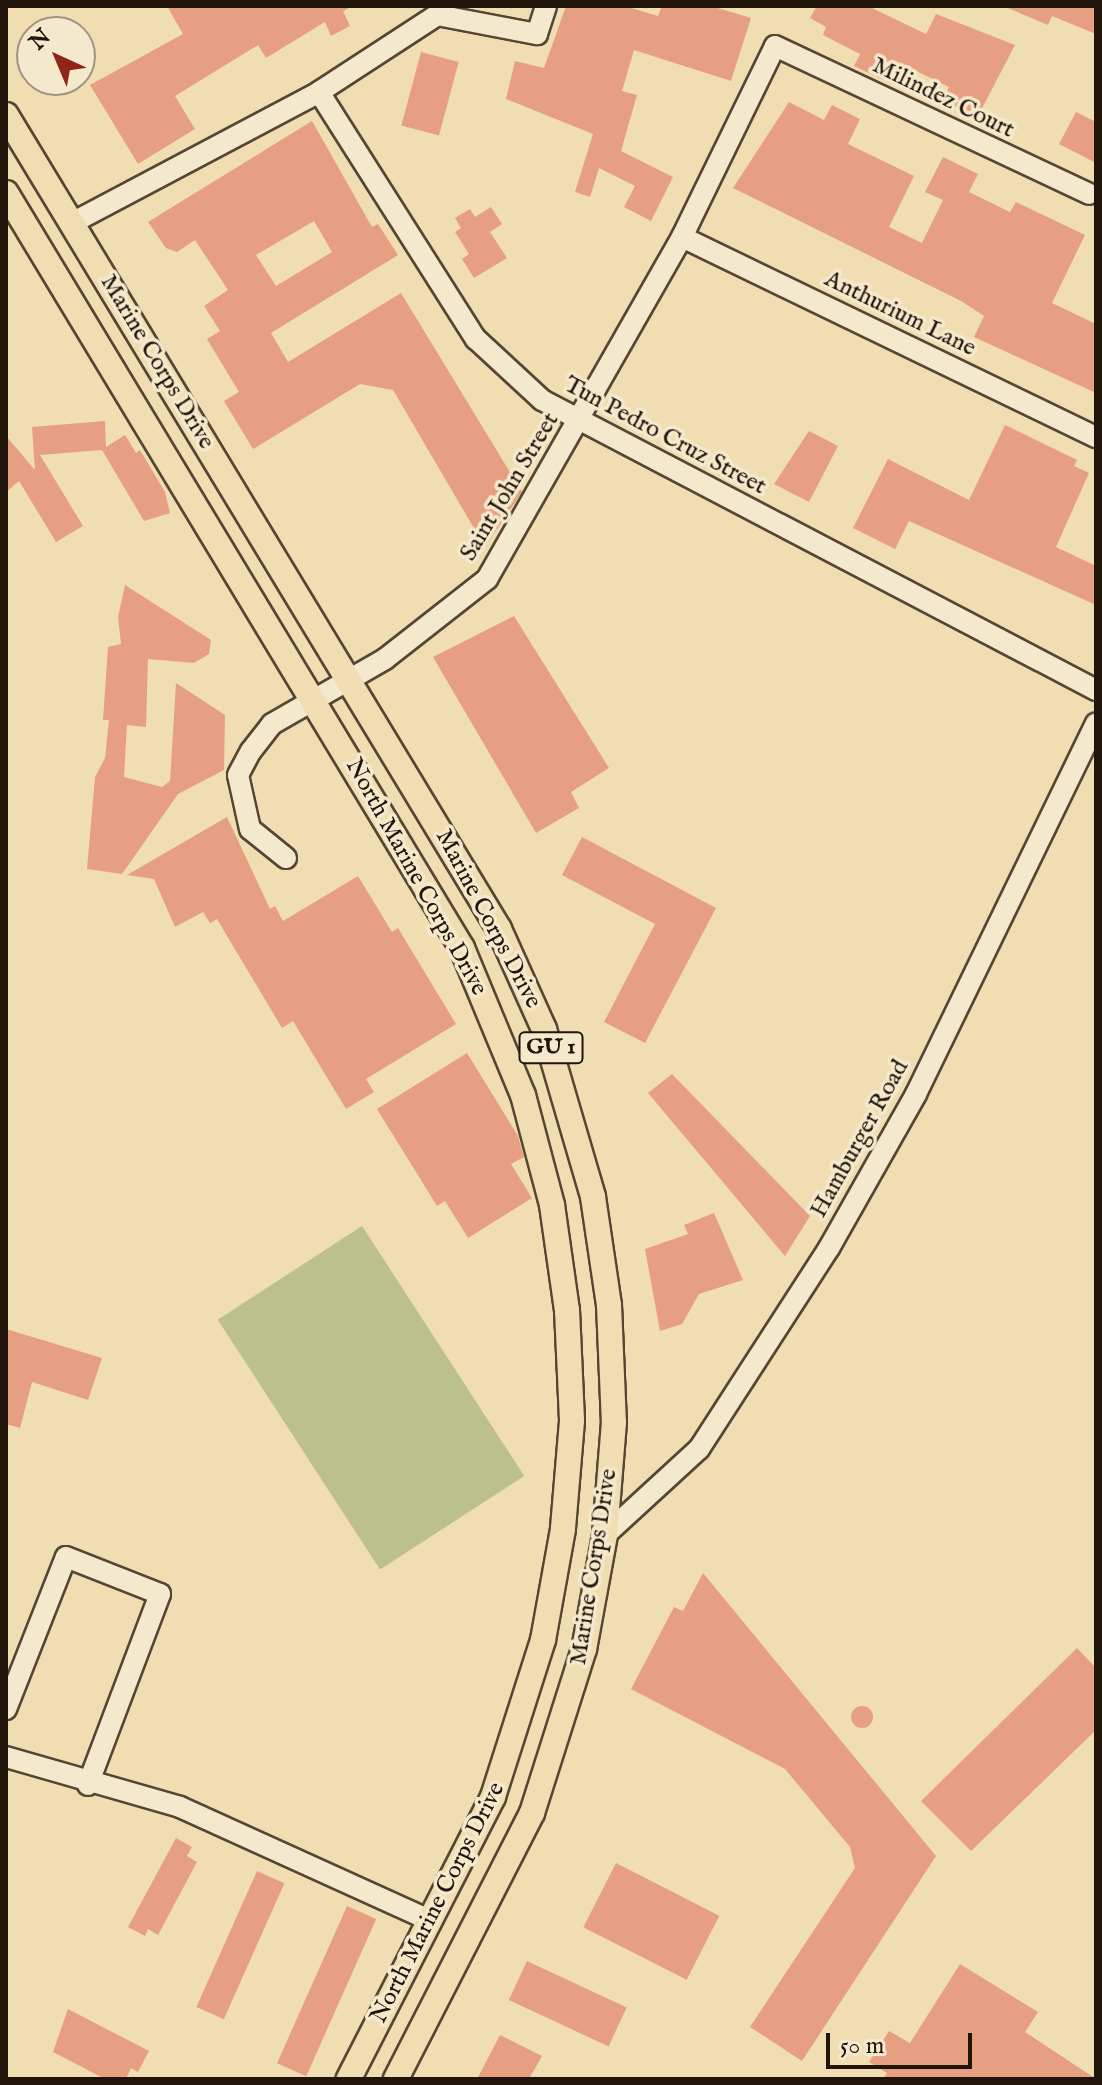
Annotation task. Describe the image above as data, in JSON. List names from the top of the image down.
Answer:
{
  "streets": {
    "main road": ["Marine Corps Drive", "North Marine Corps Drive", "GU 1"],
    "street": [
      "Milindez Court",
      "Anthurium Lane",
      "Tun Pedro Cruz Street",
      "Saint John Street",
      "Hamburger Road"
    ]
  },
  "crossings": [
    ["Milindez Court", "Saint John Street"],
    ["Anthurium Lane", "Saint John Street"],
    ["Marine Corps Drive", "Saint John Street"],
    ["Marine Corps Drive", "Hamburger Road"],
    ["Tun Pedro Cruz Street", "Saint John Street"],
    ["Saint John Street", "North Marine Corps Drive"]
  ],
  "scale_bar": "50 m",
  "north": "top left"
}
